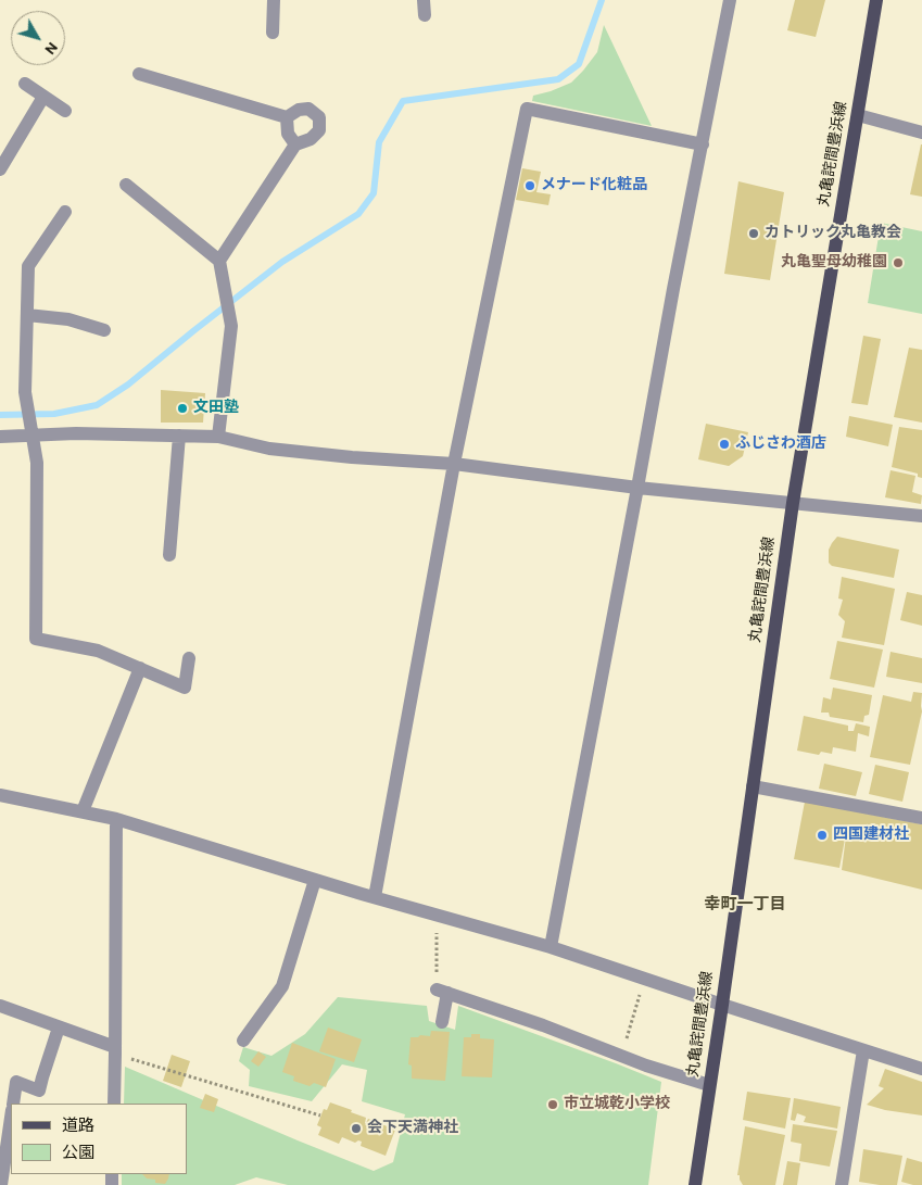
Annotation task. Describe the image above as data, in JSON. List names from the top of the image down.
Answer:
{
  "streets": {
    "main road": ["丸亀詫間豊浜線"]
  },
  "districts": ["幸町一丁目"],
  "places": [
    "メナード化粧品",
    "カトリック丸亀教会",
    "丸亀聖母幼稚園",
    "文田塾",
    "ふじさわ酒店",
    "四国建材社",
    "市立城乾小学校",
    "会下天満神社"
  ],
  "legend": ["道路", "公園"],
  "north": "bottom right"
}
